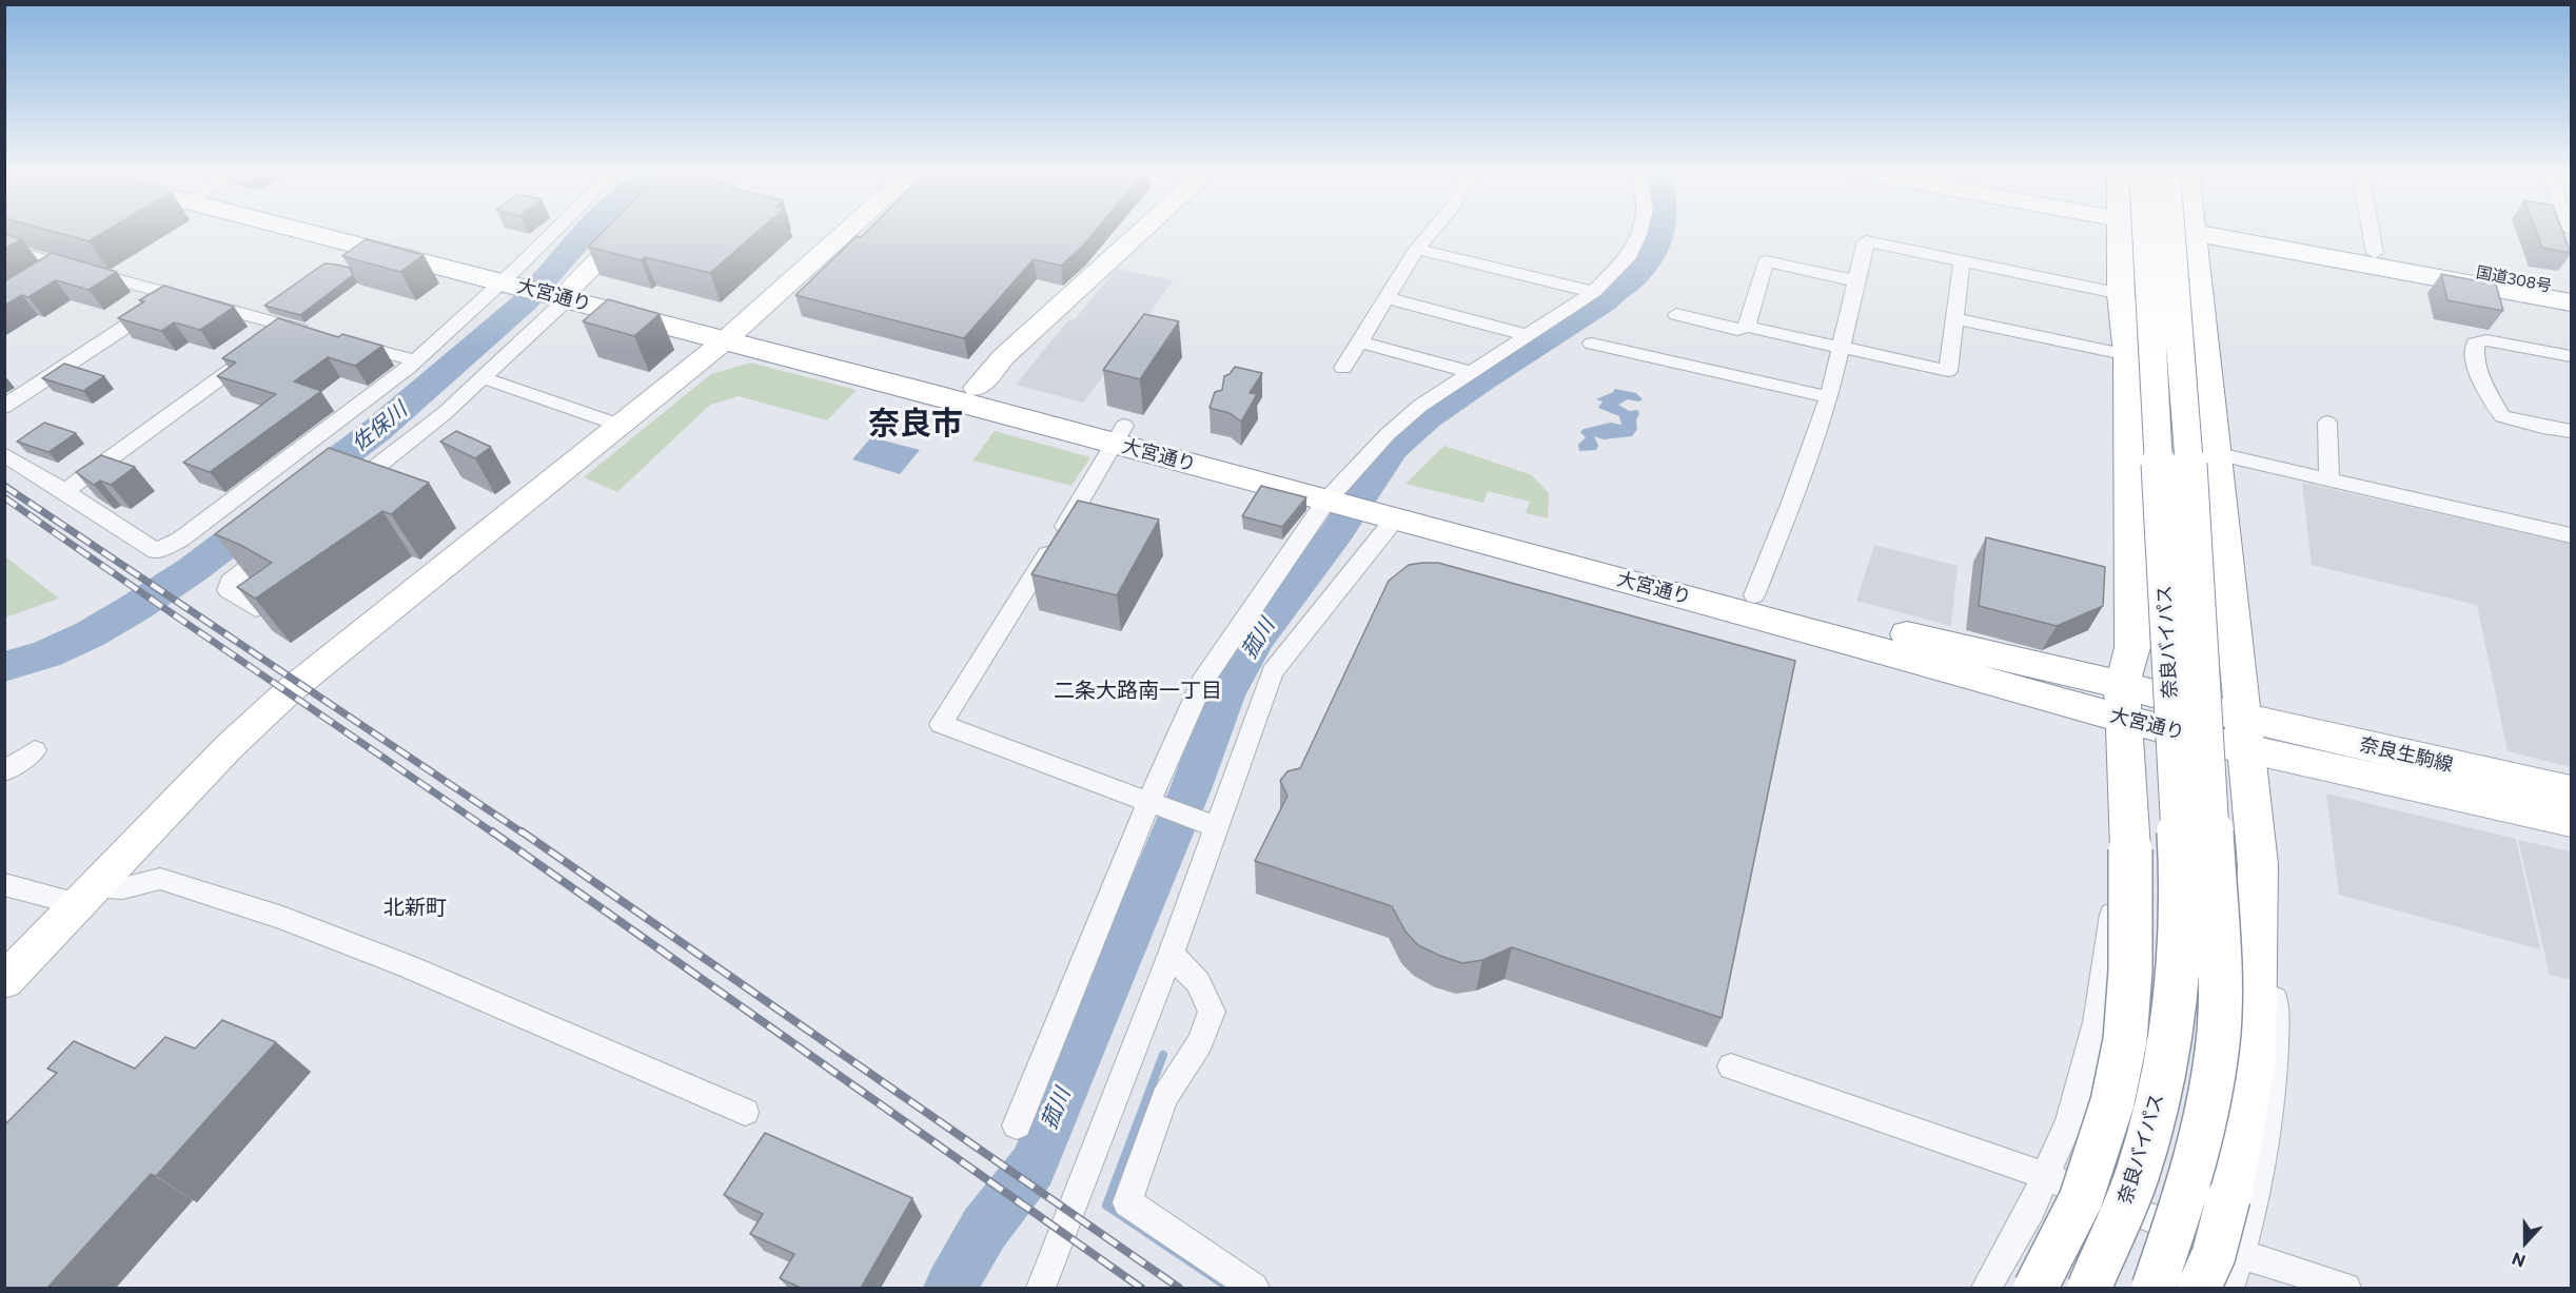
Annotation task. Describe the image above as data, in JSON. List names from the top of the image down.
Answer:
{
  "streets": {
    "main road": [
      "国道308号",
      "大宮通り",
      "奈良バイパス",
      "奈良生駒線"
    ]
  },
  "crossings": [
    ["大宮通り", "奈良生駒線"]
  ],
  "districts": ["奈良市", "二条大路南一丁目", "北新町"],
  "water": ["佐保川", "菰川"],
  "north": "bottom"
}
